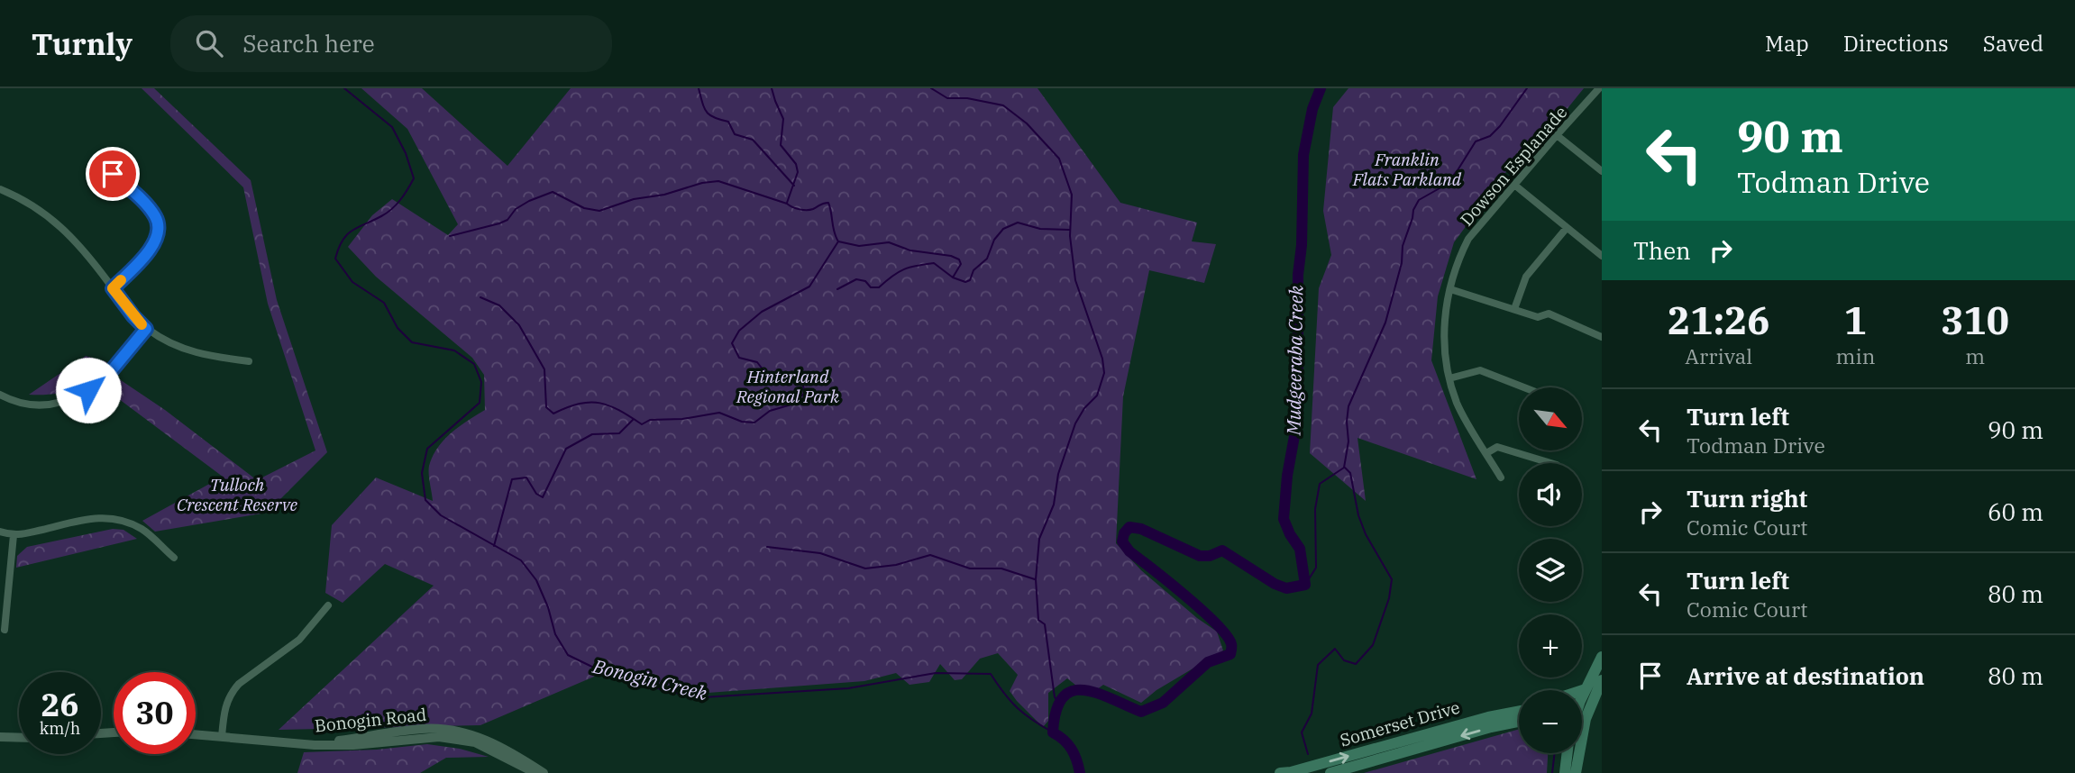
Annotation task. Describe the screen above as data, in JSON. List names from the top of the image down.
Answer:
{
  "streets": {
    "main road": ["Somerset Drive"],
    "street": ["Dowson Esplanade", "Bonogin Road"]
  },
  "water": ["Mudgeeraba Creek", "Bonogin Creek"],
  "parks": ["Franklin Flats Parkland", "Hinterland Regional Park", "Tulloch Crescent Reserve"],
  "north": "bottom right",
  "page": {
    "header": "Turnly",
    "search": "Search here",
    "nav": ["Map", "Directions", "Saved"],
    "turn": ["90 m", "Todman Drive"],
    "then": "Then",
    "eta": [
      "21:26",
      "Arrival",
      "1",
      "min",
      "310",
      "m"
    ],
    "map_buttons": ["+", "−"],
    "list": [
      {
        "name": "Turn left",
        "note": "Todman Drive",
        "value": "90 m"
      },
      {
        "name": "Turn right",
        "note": "Comic Court",
        "value": "60 m"
      },
      {
        "name": "Turn left",
        "note": "Comic Court",
        "value": "80 m"
      },
      {
        "name": "Arrive at destination",
        "value": "80 m"
      }
    ],
    "speed": "26 km/h",
    "limit": "30"
  }
}
